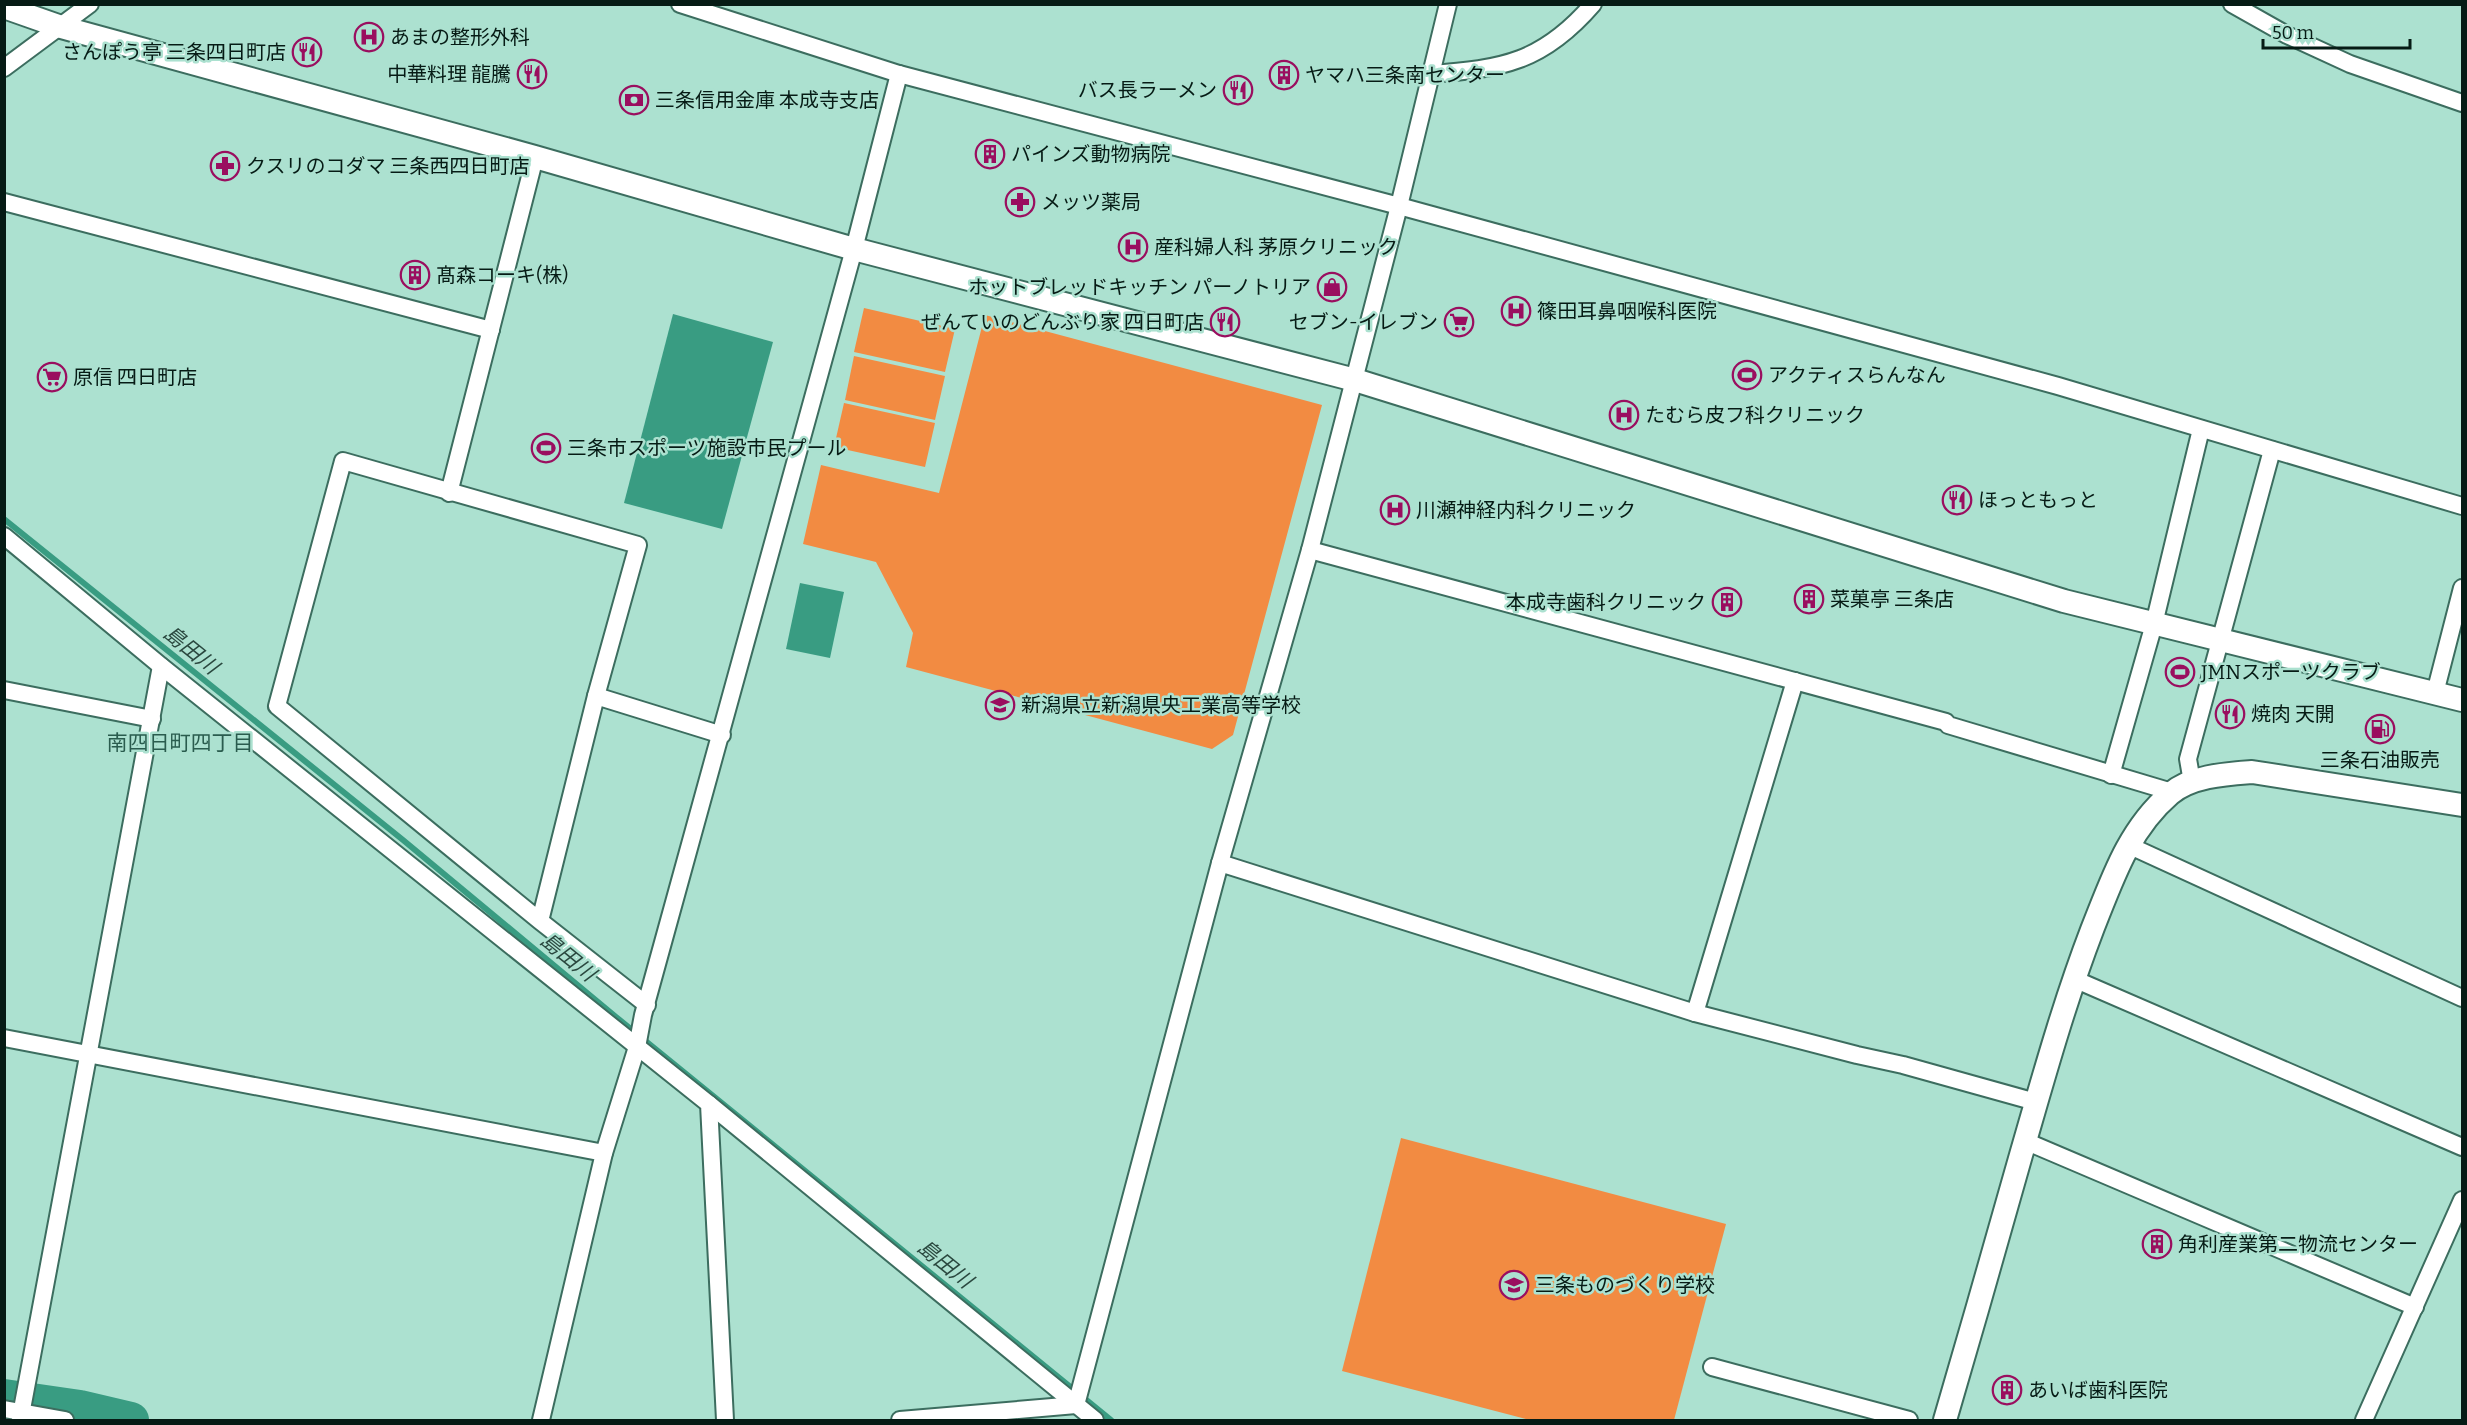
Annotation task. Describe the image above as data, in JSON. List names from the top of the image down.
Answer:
{
  "districts": ["南四日町四丁目"],
  "water": ["島田川"],
  "places": {
    "hospital": [
      "あまの整形外科",
      "産科婦人科 茅原クリニック",
      "篠田耳鼻咽喉科医院",
      "たむら皮フ科クリニック",
      "川瀬神経内科クリニック"
    ],
    "restaurant": [
      "さんぽう亭 三条四日町店",
      "中華料理 龍騰",
      "バス長ラーメン",
      "ぜんていのどんぶり家 四日町店",
      "ほっともっと",
      "焼肉 天開"
    ],
    "building": [
      "ヤマハ三条南センター",
      "パインズ動物病院",
      "髙森コーキ(株)",
      "菜菓亭 三条店",
      "本成寺歯科クリニック",
      "角利産業第二物流センター",
      "あいば歯科医院"
    ],
    "bank": ["三条信用金庫 本成寺支店"],
    "pharmacy": ["クスリのコダマ 三条西四日町店", "メッツ薬局"],
    "shop": ["ホットブレッドキッチン パーノトリア"],
    "supermarket": ["セブン-イレブン", "原信 四日町店"],
    "sports": ["アクティスらんなん", "三条市スポーツ施設市民プール", "JMNスポーツクラブ"],
    "school or university": ["新潟県立新潟県央工業高等学校", "三条ものづくり学校"],
    "fuel station": ["三条石油販売"]
  },
  "scale_bar": "50 m"
}
